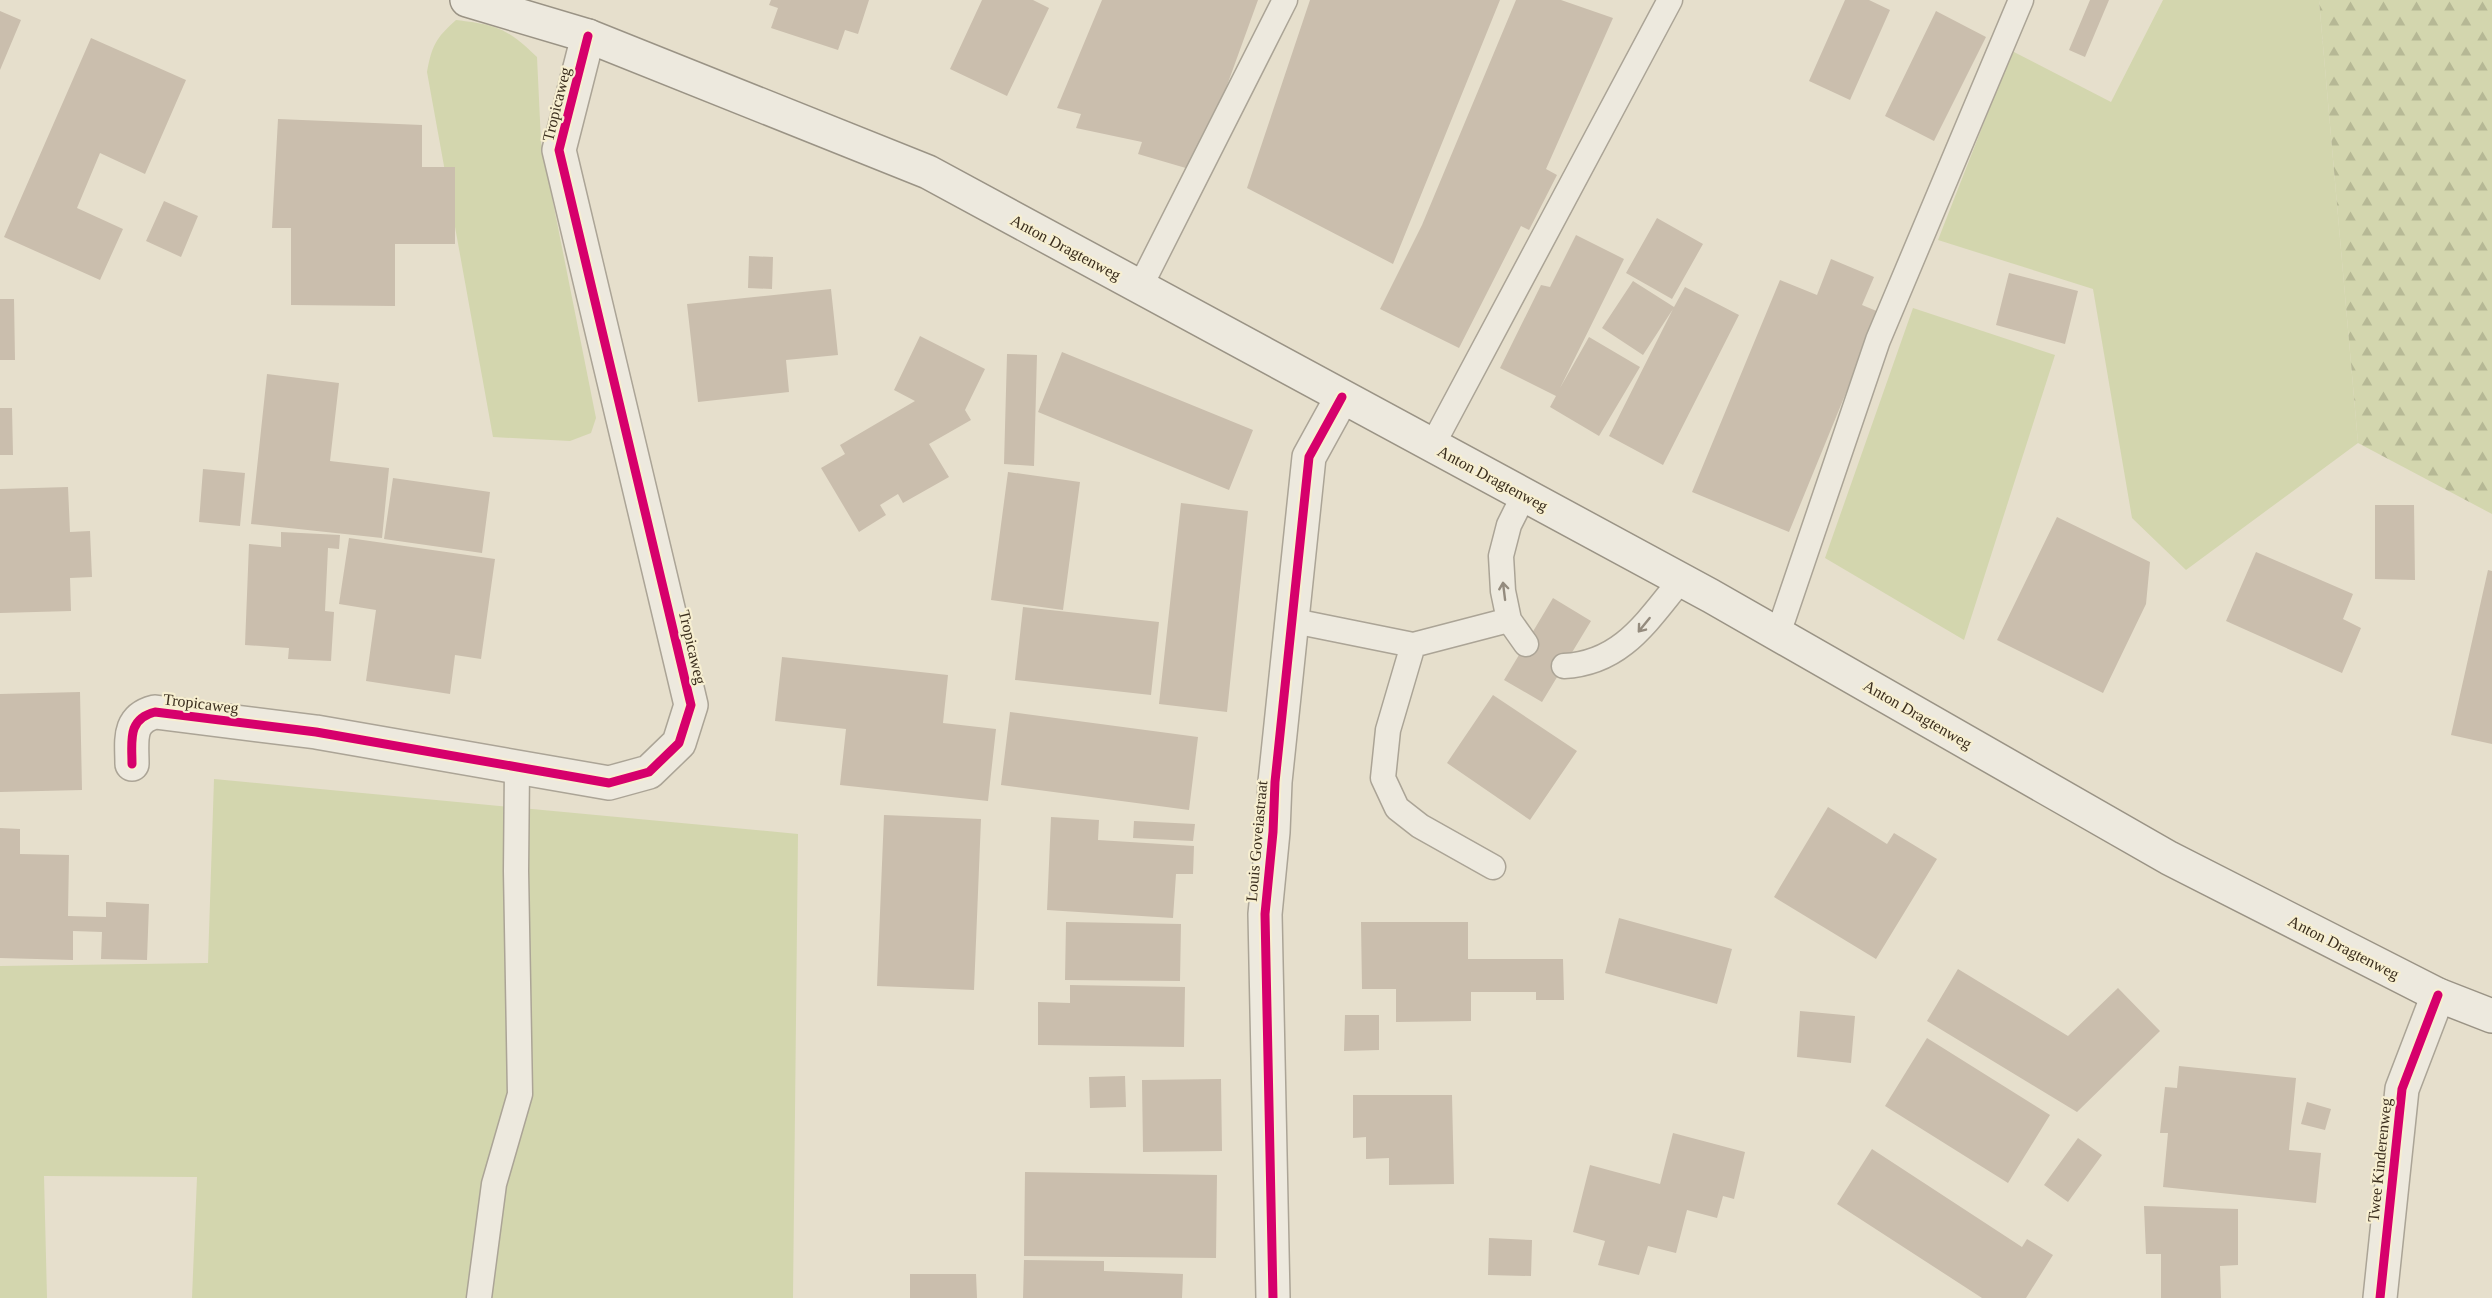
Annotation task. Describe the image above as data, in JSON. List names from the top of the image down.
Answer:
{
  "streets": {
    "street": [
      "Tropicaweg",
      "Anton Dragtenweg",
      "Louis Goveiastraat",
      "Twee Kinderenweg"
    ]
  },
  "crossings": [
    ["Tropicaweg", "Anton Dragtenweg"],
    ["Anton Dragtenweg", "Louis Goveiastraat"],
    ["Anton Dragtenweg", "Twee Kinderenweg"]
  ]
}
